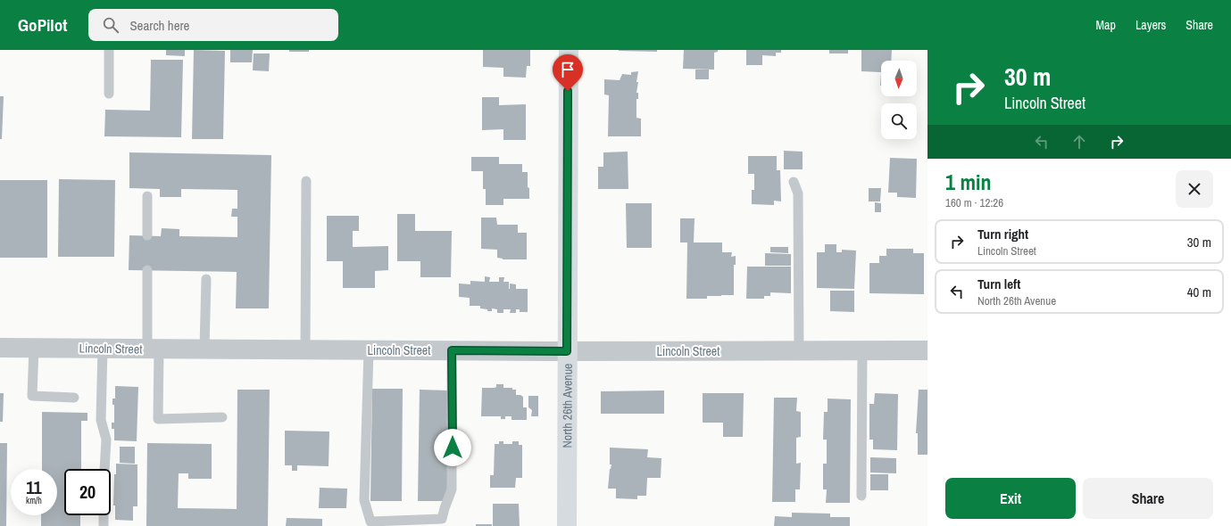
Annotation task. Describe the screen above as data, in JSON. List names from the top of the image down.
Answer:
{
  "streets": {
    "street": ["Lincoln Street", "North 26th Avenue"]
  },
  "crossings": [
    ["Lincoln Street", "North 26th Avenue"]
  ],
  "north": "bottom",
  "page": {
    "header": "GoPilot",
    "search": "Search here",
    "nav": ["Map", "Layers", "Share"],
    "turn": ["30 m", "Lincoln Street"],
    "heading": ["1 min", "160 m · 12:26"],
    "list": [
      {
        "name": "Turn right",
        "note": "Lincoln Street",
        "value": "30 m"
      },
      {
        "name": "Turn left",
        "note": "North 26th Avenue",
        "value": "40 m"
      }
    ],
    "speed": "11 km/h",
    "limit": "20",
    "buttons": ["Exit", "Share"]
  }
}
